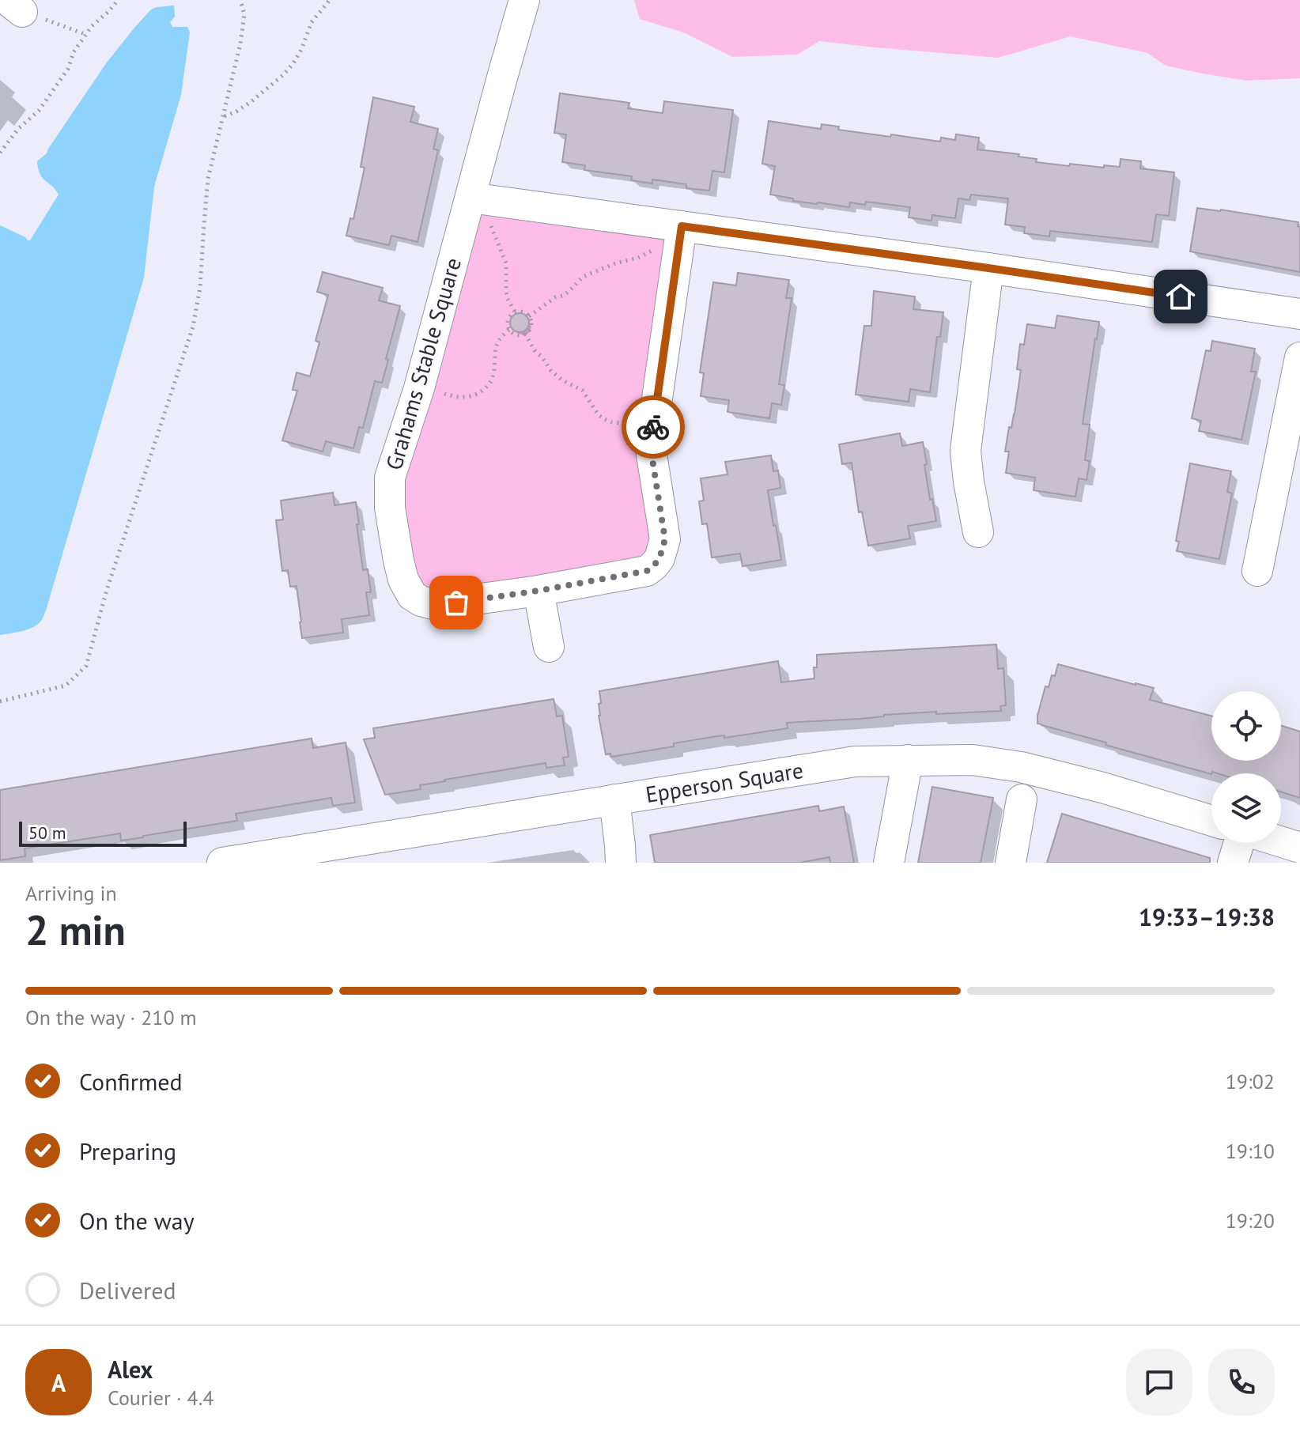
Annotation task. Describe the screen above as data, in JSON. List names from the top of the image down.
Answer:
{
  "streets": {
    "street": ["Grahams Stable Square", "Epperson Square"]
  },
  "scale_bar": "50 m",
  "page": {
    "scale": "50 m",
    "heading": ["2 min", "Arriving in", "19:33–19:38"],
    "panel": ["Alex", "Courier · 4.4"],
    "bar": "On the way · 210 m",
    "list": [
      ["Confirmed", "19:02"],
      ["Preparing", "19:10"],
      ["On the way", "19:20"],
      "Delivered"
    ],
    "round": "A"
  }
}
